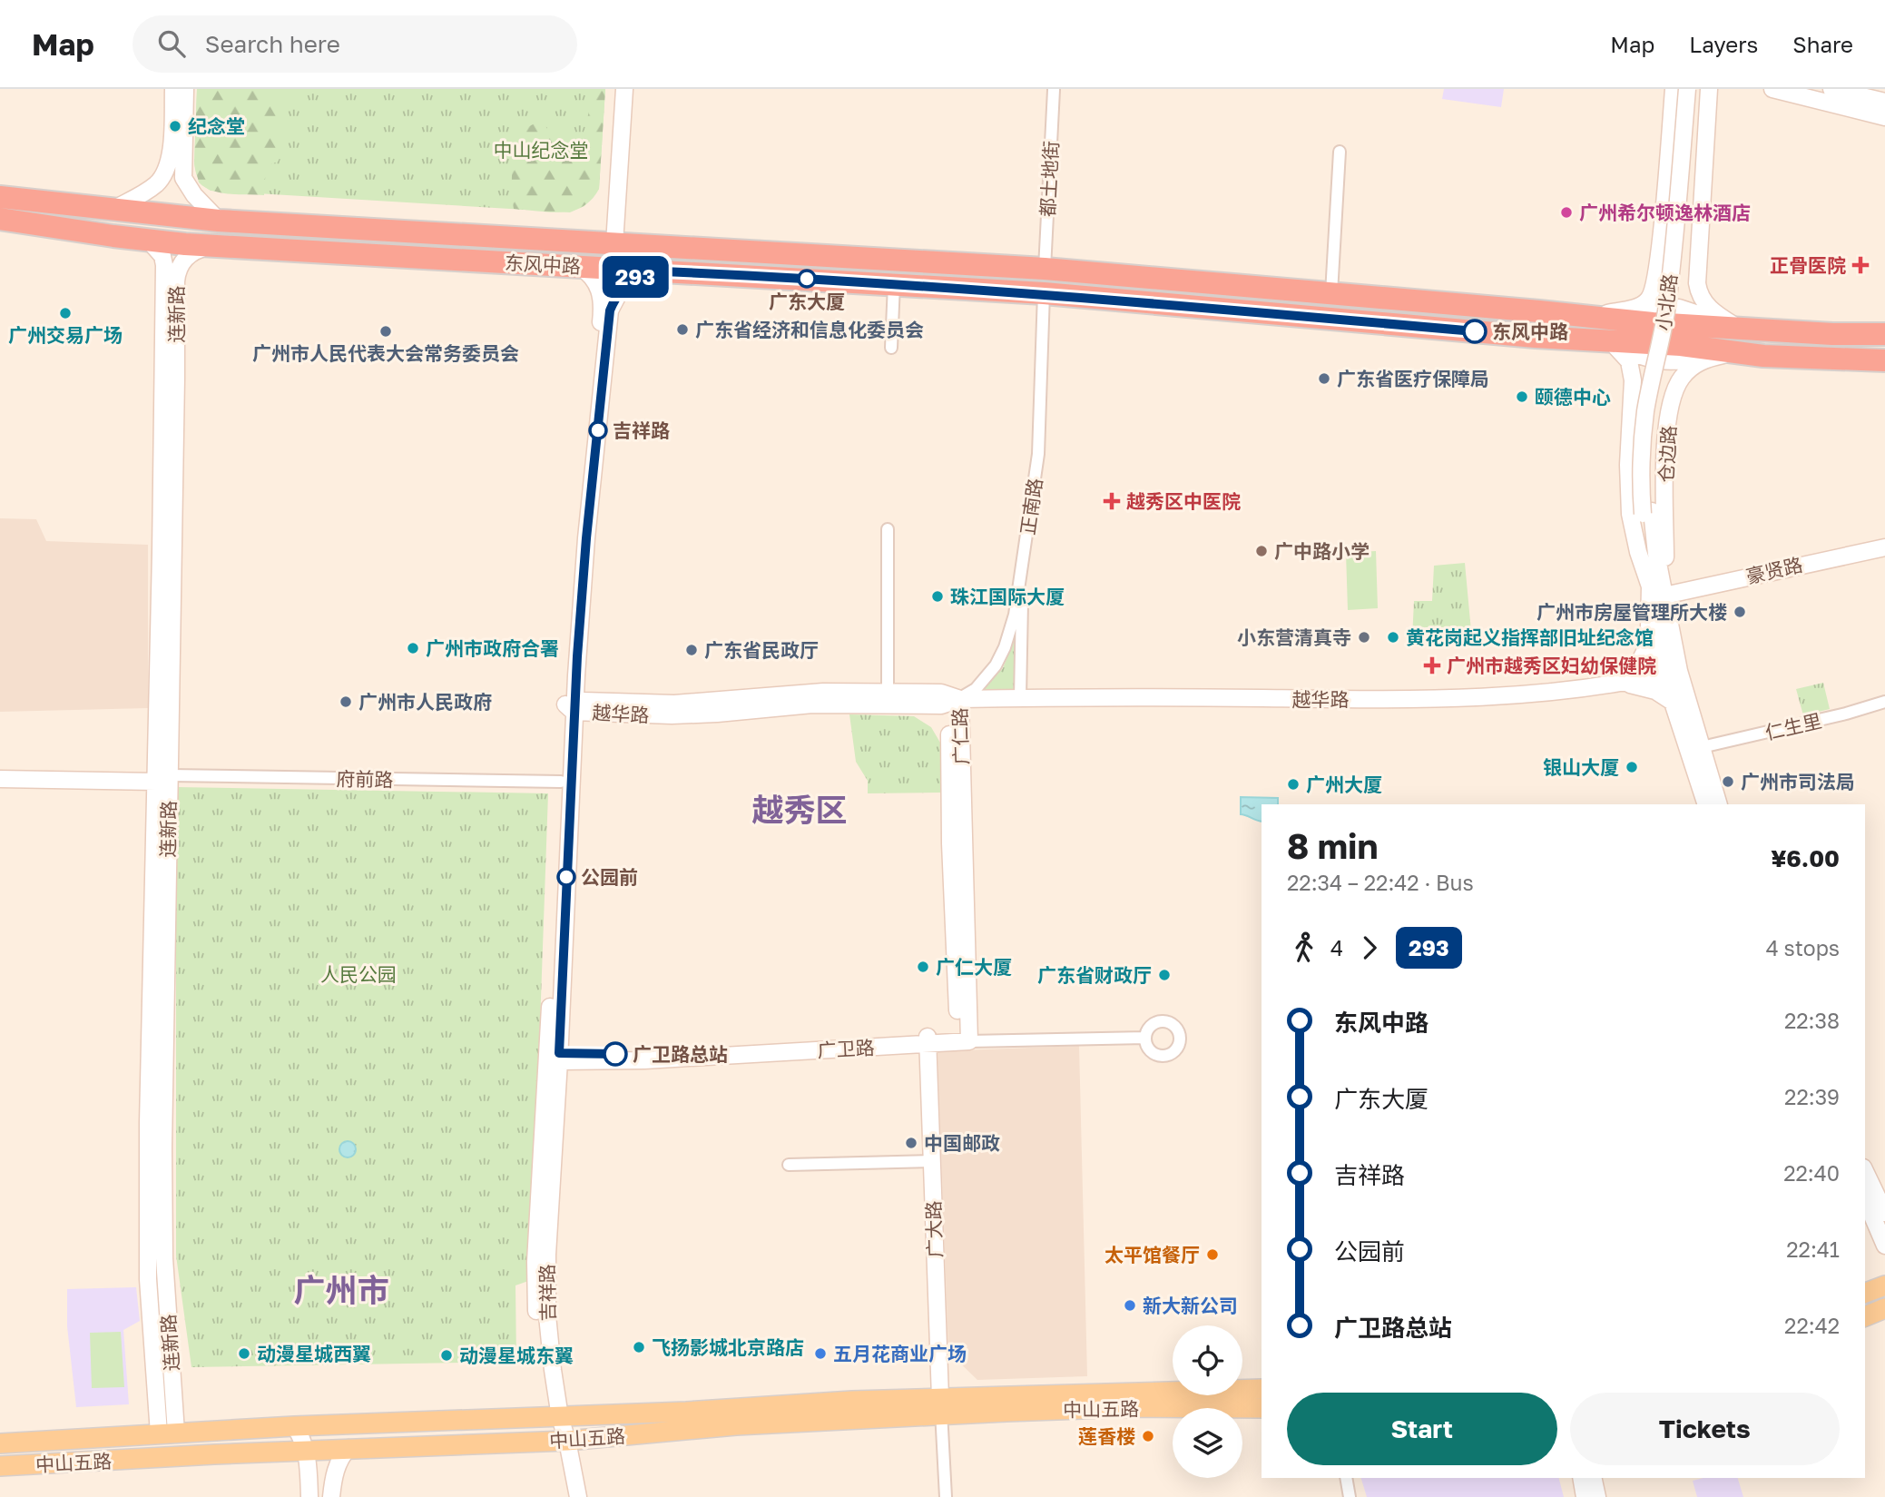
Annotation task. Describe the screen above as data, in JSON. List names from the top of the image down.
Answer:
{
  "streets": {
    "highway": ["东风中路"],
    "main road": ["中山五路"],
    "street": [
      "都土地街",
      "小北路",
      "连新路",
      "仓边路",
      "正南路",
      "豪贤路",
      "越华路",
      "仁生里",
      "广仁路",
      "府前路",
      "广卫路",
      "广大路",
      "吉祥路"
    ]
  },
  "crossings": [
    ["都土地街", "东风中路"],
    ["东风中路", "小北路"],
    ["东风中路", "连新路"],
    ["东风中路", "仓边路"],
    ["东风中路", "正南路"],
    ["东风中路", "吉祥路"],
    ["小北路", "仓边路"],
    ["连新路", "府前路"],
    ["连新路", "中山五路"],
    ["仓边路", "豪贤路"],
    ["仓边路", "越华路"],
    ["仓边路", "仁生里"],
    ["正南路", "越华路"],
    ["正南路", "广仁路"],
    ["越华路", "广仁路"],
    ["越华路", "吉祥路"],
    ["广仁路", "广卫路"],
    ["府前路", "吉祥路"],
    ["广卫路", "广大路"],
    ["广卫路", "吉祥路"],
    ["广大路", "中山五路"],
    ["吉祥路", "中山五路"]
  ],
  "districts": ["越秀区", "广州市"],
  "parks": ["中山纪念堂", "人民公园"],
  "places": {
    "other": [
      "纪念堂",
      "广州希尔顿逸林酒店",
      "广东大厦",
      "广州交易广场",
      "广东省经济和信息化委员会",
      "广州市人民代表大会常务委员会",
      "东风中路",
      "广东省医疗保障局",
      "颐德中心",
      "吉祥路",
      "广中路小学",
      "珠江国际大厦",
      "广州市房屋管理所大楼",
      "小东营清真寺",
      "黄花岗起义指挥部旧址纪念馆",
      "广州市政府合署",
      "广东省民政厅",
      "广州市人民政府",
      "银山大厦",
      "广州市司法局",
      "广州大厦",
      "公园前",
      "广仁大厦",
      "广东省财政厅",
      "广卫路总站",
      "中国邮政",
      "太平馆餐厅",
      "新大新公司",
      "飞扬影城北京路店",
      "动漫星城西翼",
      "五月花商业广场",
      "动漫星城东翼",
      "莲香楼"
    ],
    "health": ["正骨医院", "越秀区中医院", "广州市越秀区妇幼保健院"]
  },
  "lines": ["bus line 293"],
  "page": {
    "header": "Map",
    "search": "Search here",
    "nav": ["Map", "Layers", "Share"],
    "on_map": "293",
    "heading": ["8 min", "22:34 – 22:42 · Bus", "¥6.00"],
    "legs": ["4", "293", "4 stops"],
    "list": [
      {
        "name": "东风中路",
        "value": "22:38"
      },
      {
        "name": "广东大厦",
        "value": "22:39"
      },
      {
        "name": "吉祥路",
        "value": "22:40"
      },
      {
        "name": "公园前",
        "value": "22:41"
      },
      {
        "name": "广卫路总站",
        "value": "22:42"
      }
    ],
    "buttons": ["Start", "Tickets"]
  }
}
